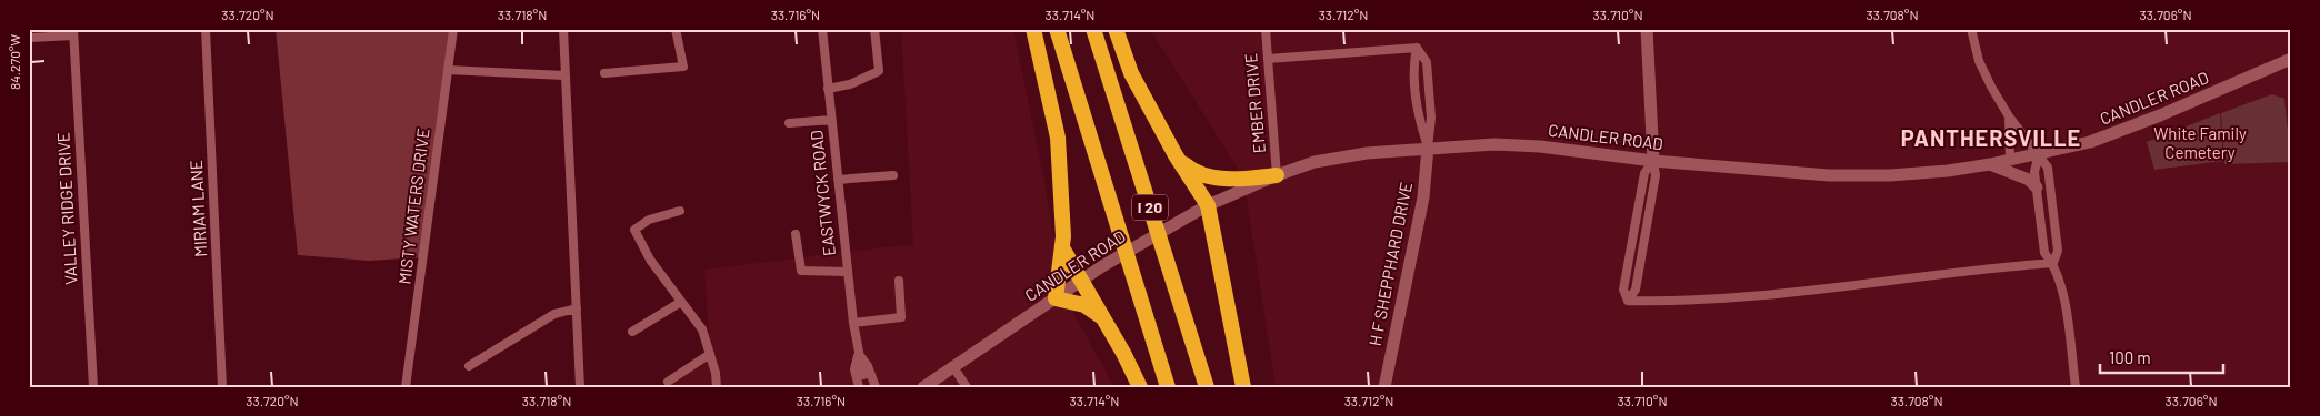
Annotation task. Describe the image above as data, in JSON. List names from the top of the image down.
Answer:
{
  "streets": {
    "highway": ["I 20"],
    "main road": ["CANDLER ROAD", "H F SHEPPHARD DRIVE"],
    "street": [
      "EMBER DRIVE",
      "EASTWYCK ROAD",
      "MISTY WATERS DRIVE",
      "VALLEY RIDGE DRIVE",
      "MIRIAM LANE"
    ]
  },
  "crossings": [
    ["CANDLER ROAD", "EMBER DRIVE"],
    ["CANDLER ROAD", "H F SHEPPHARD DRIVE"]
  ],
  "districts": ["PANTHERSVILLE"],
  "parks": ["White Family Cemetery"],
  "scale_bar": "100 m",
  "coordinates": [
    "33.720°N",
    "33.718°N",
    "33.716°N",
    "33.714°N",
    "33.712°N",
    "33.710°N",
    "33.708°N",
    "33.706°N",
    "84.270°W"
  ]
}
